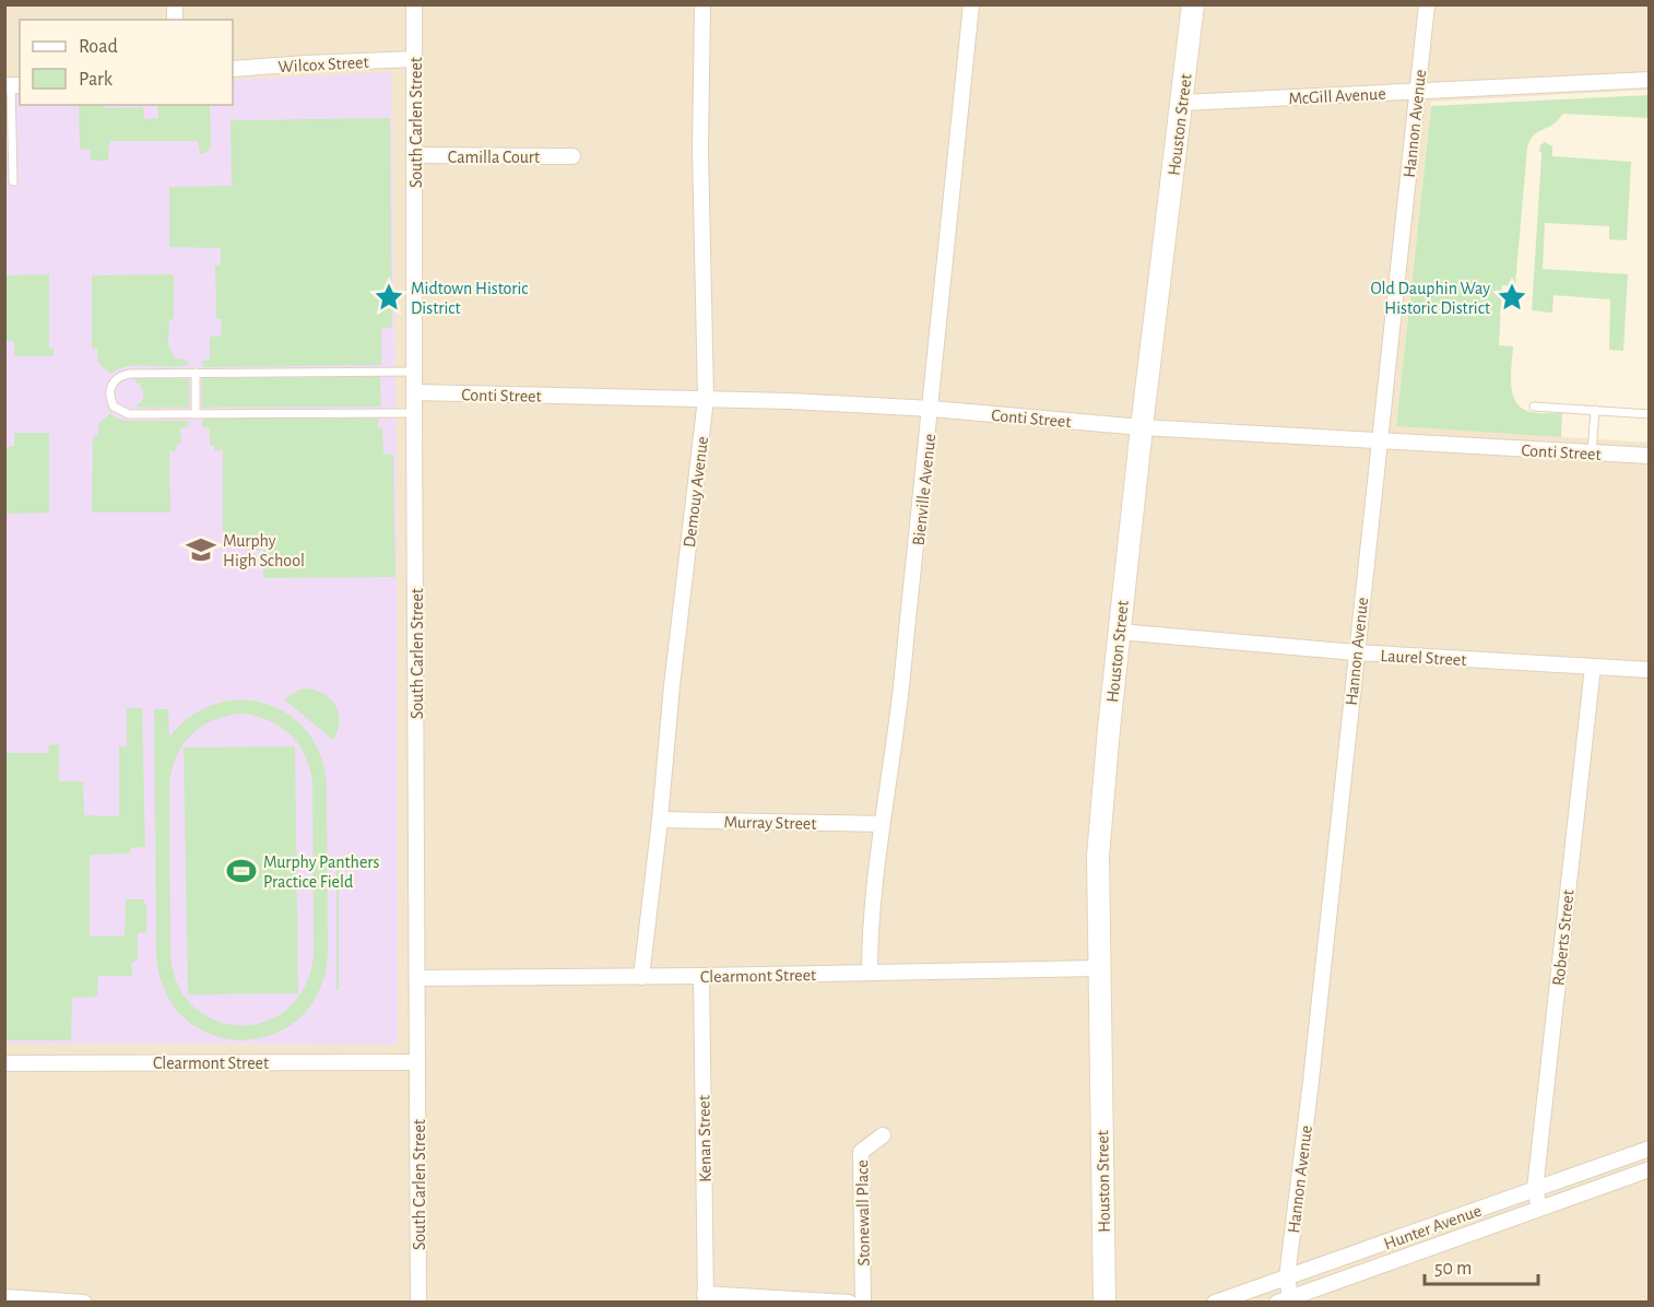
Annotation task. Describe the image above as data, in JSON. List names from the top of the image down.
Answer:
{
  "streets": {
    "street": [
      "Wilcox Street",
      "McGill Avenue",
      "South Carlen Street",
      "Hannon Avenue",
      "Houston Street",
      "Camilla Court",
      "Conti Street",
      "Bienville Avenue",
      "Demouy Avenue",
      "Laurel Street",
      "Murray Street",
      "Roberts Street",
      "Clearmont Street",
      "Kenan Street",
      "Stonewall Place",
      "Hunter Avenue"
    ]
  },
  "crossings": [
    ["Wilcox Street", "South Carlen Street"],
    ["McGill Avenue", "Hannon Avenue"],
    ["McGill Avenue", "Houston Street"],
    ["South Carlen Street", "Camilla Court"],
    ["South Carlen Street", "Conti Street"],
    ["South Carlen Street", "Clearmont Street"],
    ["Hannon Avenue", "Conti Street"],
    ["Hannon Avenue", "Laurel Street"],
    ["Hannon Avenue", "Hunter Avenue"],
    ["Houston Street", "Conti Street"],
    ["Houston Street", "Laurel Street"],
    ["Houston Street", "Clearmont Street"],
    ["Conti Street", "Bienville Avenue"],
    ["Conti Street", "Demouy Avenue"],
    ["Bienville Avenue", "Murray Street"],
    ["Bienville Avenue", "Clearmont Street"],
    ["Demouy Avenue", "Murray Street"],
    ["Demouy Avenue", "Clearmont Street"],
    ["Laurel Street", "Roberts Street"],
    ["Roberts Street", "Hunter Avenue"],
    ["Clearmont Street", "Kenan Street"]
  ],
  "places": {
    "place": ["Midtown Historic District", "Old Dauphin Way Historic District"],
    "school or university": ["Murphy High School"],
    "sports": ["Murphy Panthers Practice Field"]
  },
  "legend": ["Road", "Park"],
  "scale_bar": "50 m"
}
